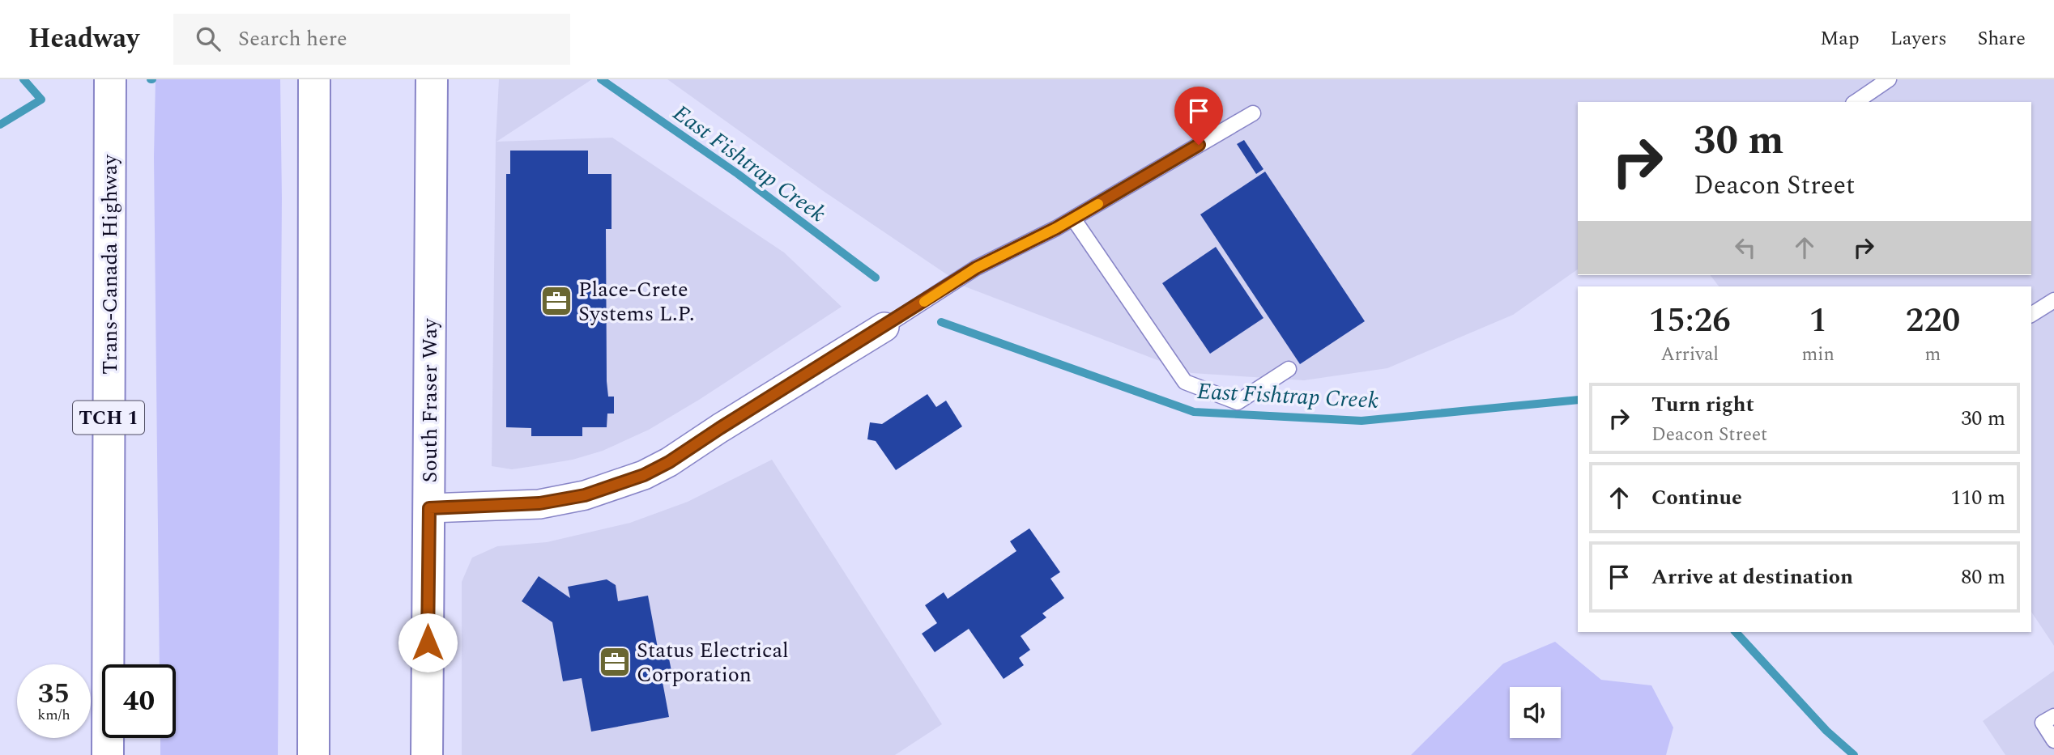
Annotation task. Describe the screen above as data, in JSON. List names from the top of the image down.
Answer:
{
  "streets": {
    "main road": ["Trans-Canada Highway", "South Fraser Way", "TCH 1"]
  },
  "water": ["East Fishtrap Creek"],
  "places": {
    "office": ["Place-Crete Systems L.P.", "Status Electrical Corporation"]
  },
  "page": {
    "header": "Headway",
    "search": "Search here",
    "nav": ["Map", "Layers", "Share"],
    "turn": ["30 m", "Deacon Street"],
    "eta": [
      "15:26",
      "Arrival",
      "1",
      "min",
      "220",
      "m"
    ],
    "list": [
      {
        "name": "Turn right",
        "note": "Deacon Street",
        "value": "30 m"
      },
      {
        "name": "Continue",
        "value": "110 m"
      },
      {
        "name": "Arrive at destination",
        "value": "80 m"
      }
    ],
    "speed": "35 km/h",
    "limit": "40"
  }
}
